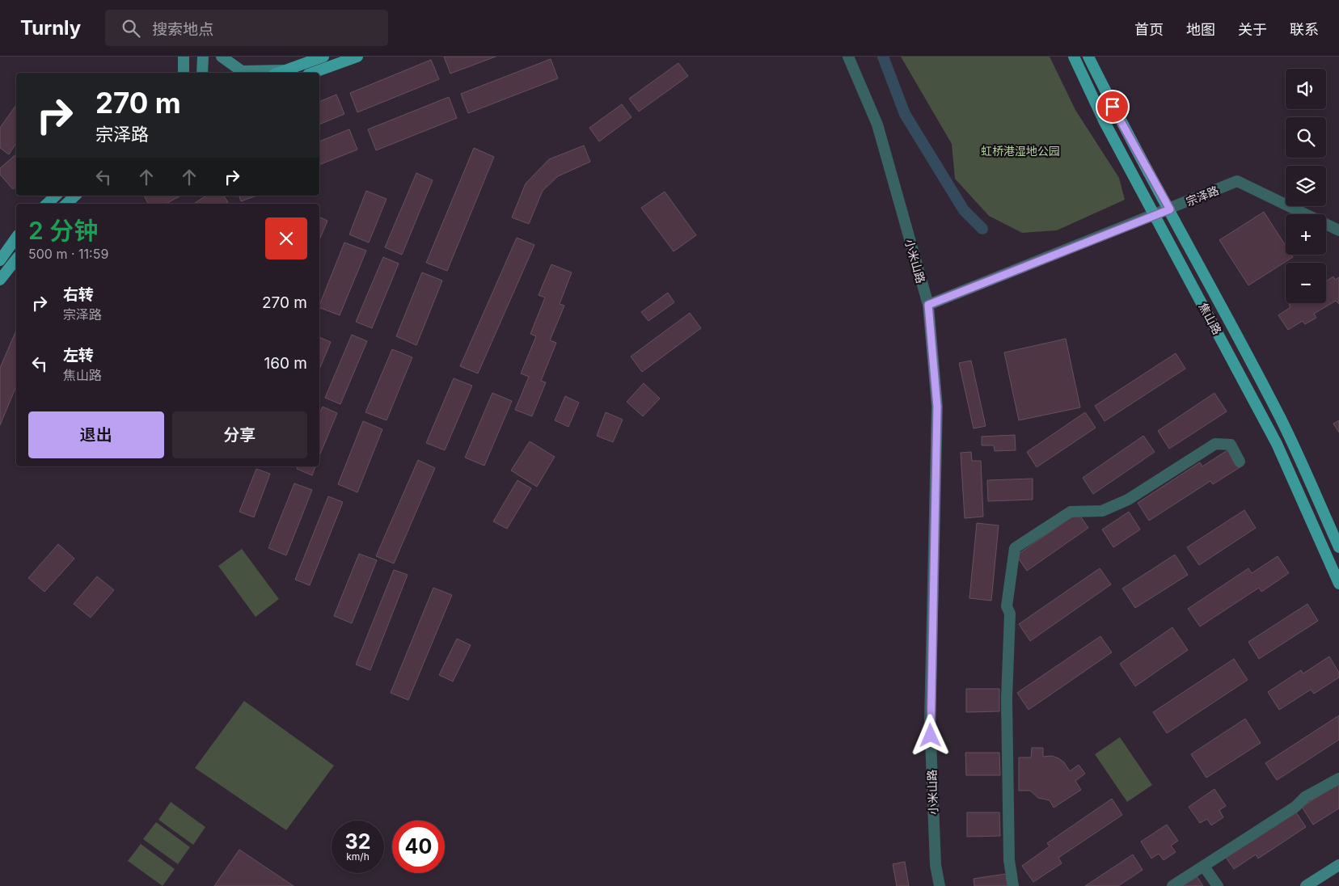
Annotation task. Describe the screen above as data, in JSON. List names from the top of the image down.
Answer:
{
  "streets": {
    "main road": ["焦山路"],
    "street": ["宗泽路", "小米山路"]
  },
  "crossings": [
    ["宗泽路", "小米山路"],
    ["宗泽路", "焦山路"]
  ],
  "parks": ["虹桥港湿地公园"],
  "page": {
    "header": "Turnly",
    "search": "搜索地点",
    "nav": [
      "首页",
      "地图",
      "关于",
      "联系"
    ],
    "map_buttons": ["+", "−"],
    "turn": ["270 m", "宗泽路"],
    "heading": ["2 分钟", "500 m · 11:59"],
    "list": [
      {
        "name": "右转",
        "note": "宗泽路",
        "value": "270 m"
      },
      {
        "name": "左转",
        "note": "焦山路",
        "value": "160 m"
      }
    ],
    "buttons": ["退出", "分享"],
    "speed": "32 km/h",
    "limit": "40"
  }
}
